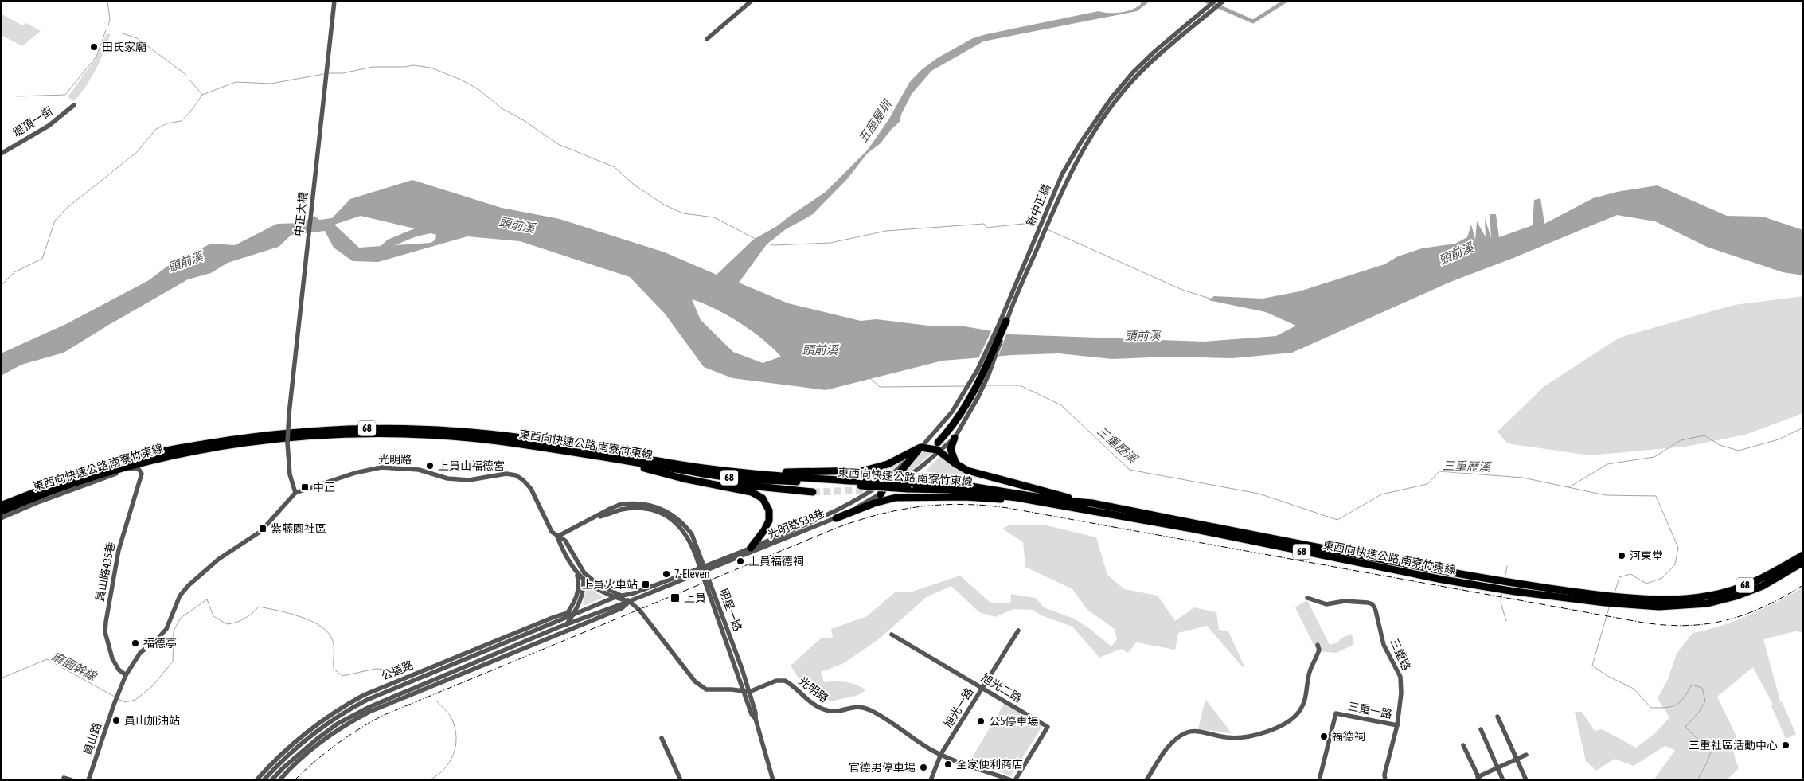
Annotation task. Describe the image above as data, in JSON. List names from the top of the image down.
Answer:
{
  "streets": {
    "highway": ["68", "東西向快速公路 南寮竹東線"],
    "street": [
      "堤頂一街",
      "新中正橋",
      "中正大橋",
      "光明路",
      "光明路538巷",
      "員山路435巷",
      "明星一路",
      "三重路",
      "公道路",
      "旭光二路",
      "旭光一路",
      "三重一路",
      "員山路"
    ]
  },
  "crossings": [
    ["新中正橋", "光明路538巷"],
    ["中正大橋", "光明路"],
    ["光明路", "光明路538巷"],
    ["光明路", "員山路435巷"],
    ["光明路", "明星一路"],
    ["光明路", "公道路"],
    ["光明路", "旭光一路"],
    ["光明路", "員山路"],
    ["光明路538巷", "公道路"],
    ["員山路435巷", "員山路"],
    ["三重路", "三重一路"],
    ["旭光二路", "旭光一路"]
  ],
  "water": [
    "五座屋圳",
    "頭前溪",
    "三重歷溪",
    "麻園幹線"
  ],
  "places": {
    "other": [
      "田氏家廟",
      "上員山福德宮",
      "河東堂",
      "上員福德祠",
      "7-Eleven",
      "福德亭",
      "員山加油站",
      "公5停車場",
      "福德祠",
      "三重社區活動中心",
      "全家便利商店",
      "官德男停車場"
    ],
    "transit": [
      "中正",
      "紫藤園社區",
      "上員火車站",
      "上員"
    ]
  }
}
